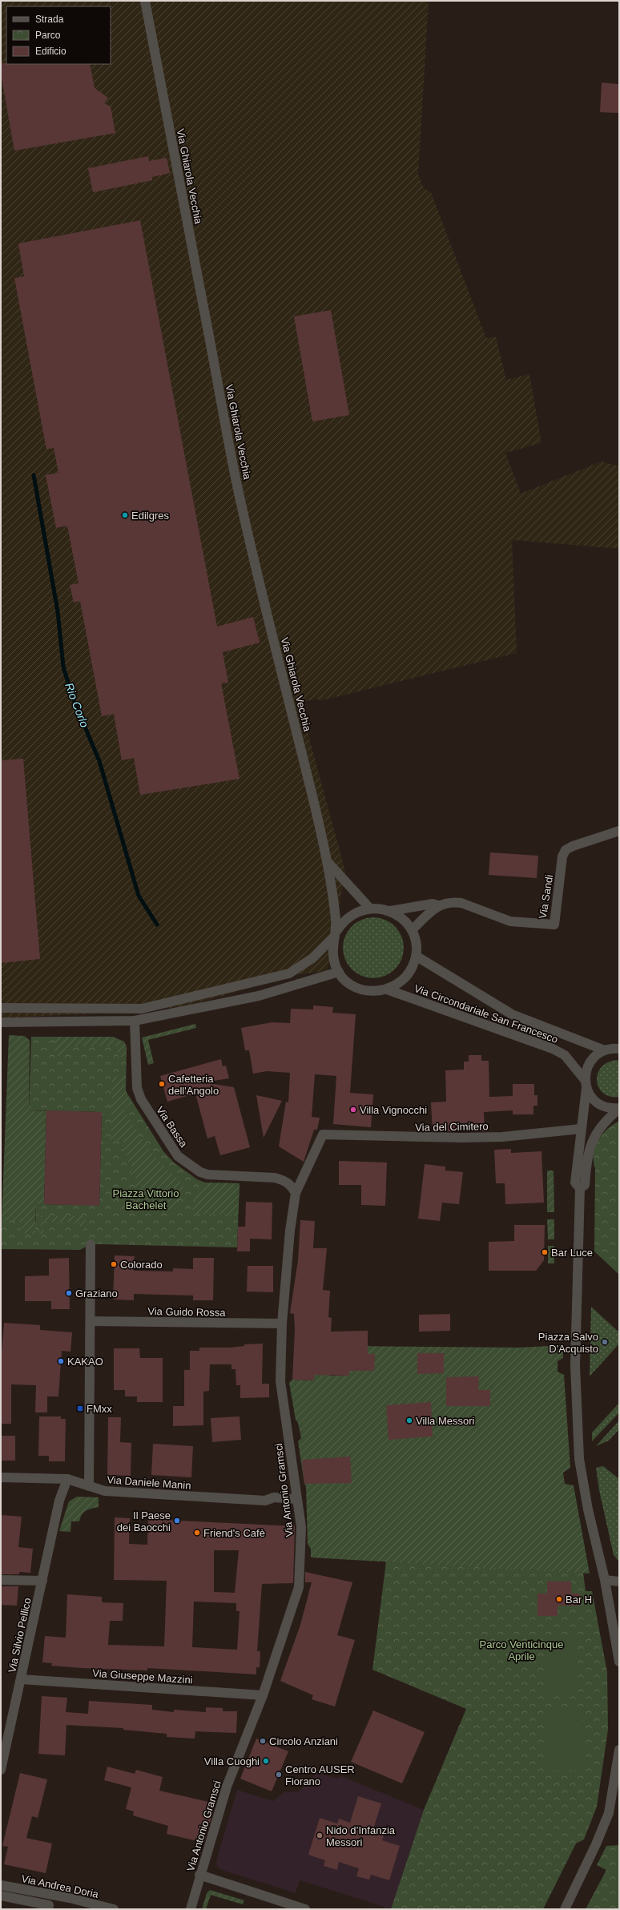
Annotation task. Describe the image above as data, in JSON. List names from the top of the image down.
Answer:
{
  "streets": {
    "street": [
      "Via Ghiarola Vecchia",
      "Via Sandi",
      "Via Circondariale San Francesco",
      "Via Bassa",
      "Via del Cimitero",
      "Via Guido Rossa",
      "Via Daniele Manin",
      "Via Antonio Gramsci",
      "Via Silvio Pellico",
      "Via Giuseppe Mazzini",
      "Via Andrea Doria"
    ]
  },
  "crossings": [
    ["Via Ghiarola Vecchia", "Via Sandi"],
    ["Via Ghiarola Vecchia", "Via Circondariale San Francesco"],
    ["Via Sandi", "Via Circondariale San Francesco"],
    ["Via Bassa", "Via Antonio Gramsci"],
    ["Via del Cimitero", "Via Antonio Gramsci"],
    ["Via Guido Rossa", "Via Antonio Gramsci"],
    ["Via Daniele Manin", "Via Antonio Gramsci"],
    ["Via Daniele Manin", "Via Silvio Pellico"],
    ["Via Antonio Gramsci", "Via Giuseppe Mazzini"],
    ["Via Silvio Pellico", "Via Giuseppe Mazzini"]
  ],
  "water": ["Rio Corlo"],
  "parks": ["Piazza Vittorio Bachelet", "Parco Venticinque Aprile"],
  "places": {
    "other": [
      "Edilgres",
      "Cafetteria dell'Angolo",
      "Villa Vignocchi",
      "Bar Luce",
      "Colorado",
      "Graziano",
      "Piazza Salvo D'Acquisto",
      "KAKAO",
      "Villa Messori",
      "Il Paese dei Baocchi",
      "Friend's Cafè",
      "Bar H",
      "Circolo Anziani",
      "Villa Cuoghi",
      "Centro AUSER Fiorano",
      "Nido d’Infanzia Messori"
    ],
    "transit": ["FMxx"]
  },
  "legend": ["Strada", "Parco", "Edificio"]
}
